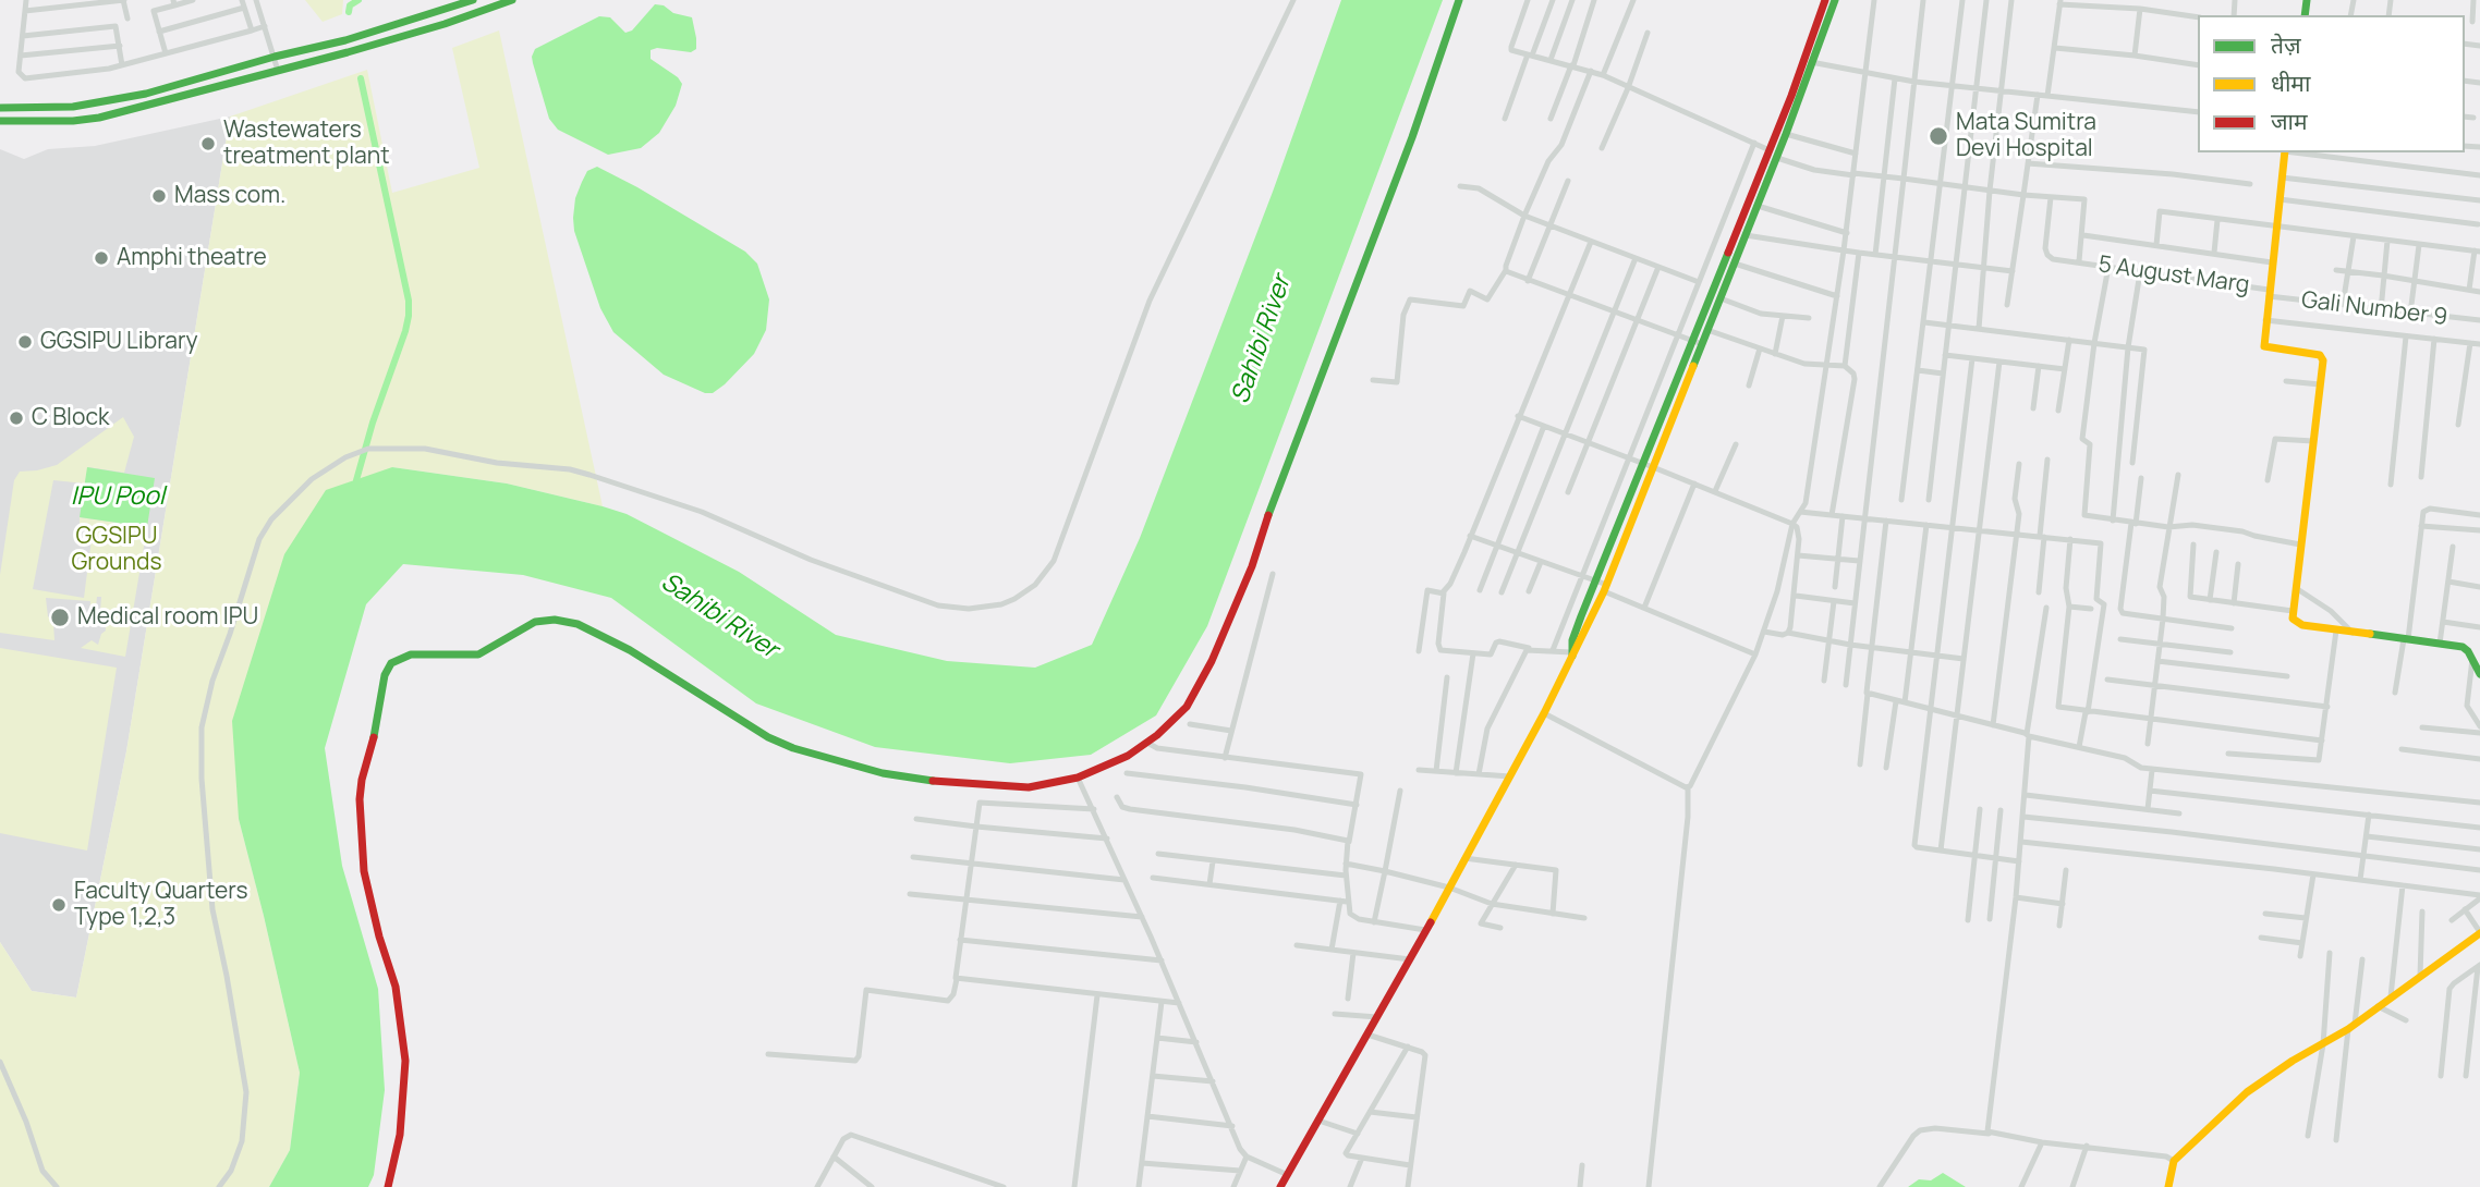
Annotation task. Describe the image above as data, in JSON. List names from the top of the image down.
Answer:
{
  "streets": {
    "street": ["5 August Marg", "Gali Number 9"]
  },
  "crossings": [
    ["5 August Marg", "Gali Number 9"]
  ],
  "water": ["Sahibi River", "IPU Pool"],
  "parks": ["GGSIPU Grounds"],
  "places": [
    "Mata Sumitra Devi Hospital",
    "Wastewaters treatment plant",
    "Mass com.",
    "Amphi theatre",
    "GGSIPU Library",
    "C Block",
    "Medical room IPU",
    "Faculty Quarters Type 1,2,3"
  ],
  "legend": ["तेज़", "धीमा", "जाम"]
}
